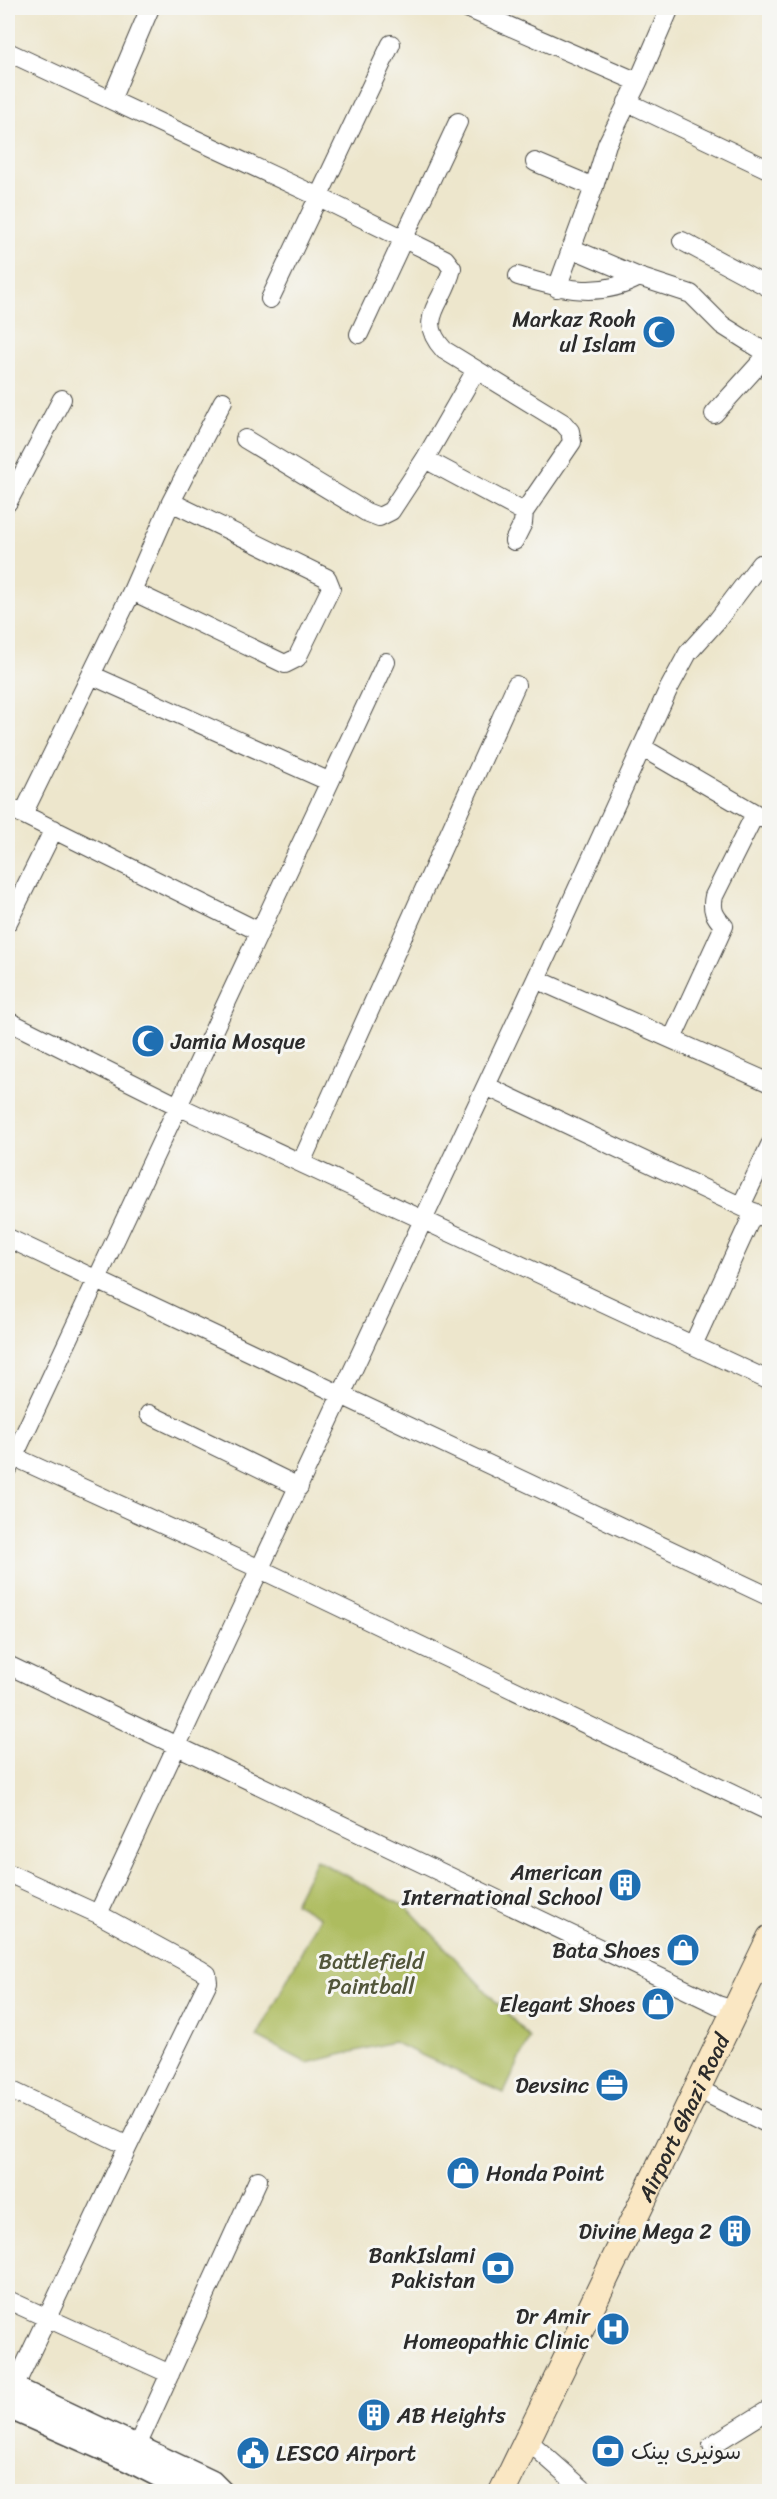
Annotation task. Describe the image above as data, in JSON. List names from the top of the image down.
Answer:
{
  "streets": {
    "main road": ["Airport Ghazi Road"]
  },
  "parks": ["Battlefield Paintball"],
  "places": {
    "mosque": ["Markaz Rooh ul Islam", "Jamia Mosque"],
    "building": ["American International School", "Divine Mega 2", "AB Heights"],
    "shop": ["Bata Shoes", "Elegant Shoes", "Honda Point"],
    "office": ["Devsinc"],
    "bank": ["BankIslami Pakistan", "سونیری بینک"],
    "hospital": ["Dr Amir Homeopathic Clinic"],
    "public building": ["LESCO Airport"]
  }
}
